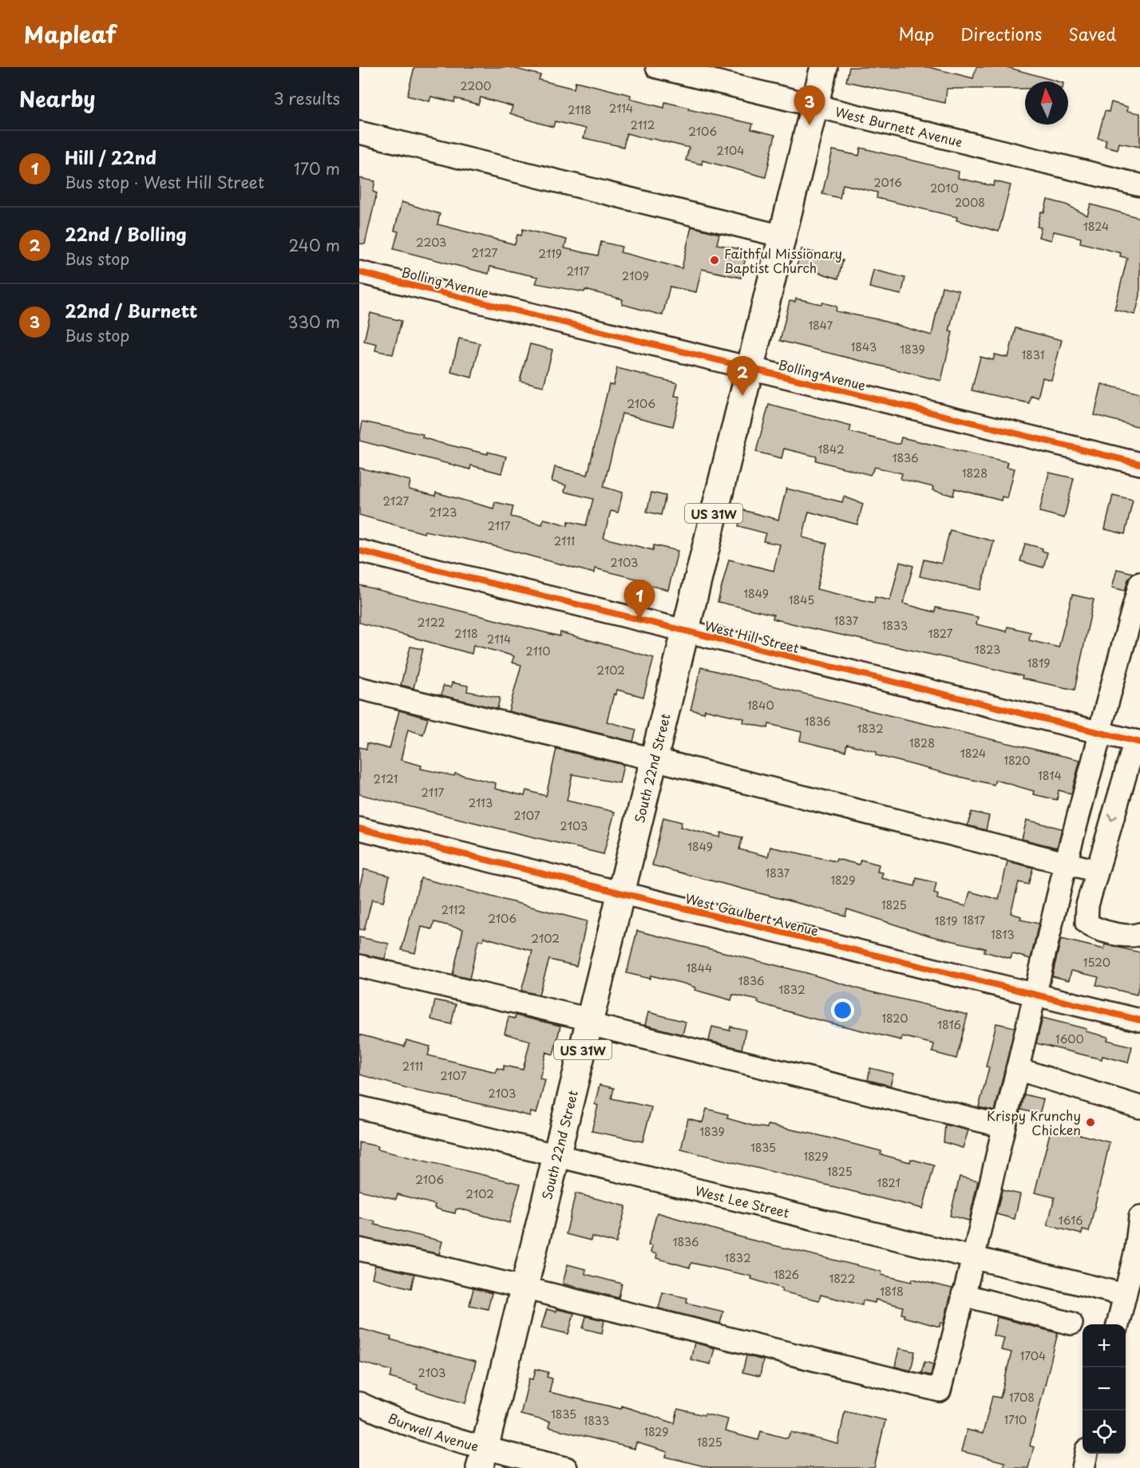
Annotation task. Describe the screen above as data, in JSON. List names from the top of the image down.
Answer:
{
  "streets": {
    "main road": ["US 31W", "South 22nd Street"],
    "street": [
      "West Burnett Avenue",
      "Bolling Avenue",
      "West Hill Street",
      "West Gaulbert Avenue",
      "West Lee Street",
      "Burwell Avenue"
    ]
  },
  "crossings": [
    ["West Burnett Avenue", "South 22nd Street"],
    ["Bolling Avenue", "South 22nd Street"],
    ["West Hill Street", "South 22nd Street"],
    ["South 22nd Street", "West Gaulbert Avenue"],
    ["South 22nd Street", "West Lee Street"],
    ["South 22nd Street", "Burwell Avenue"]
  ],
  "places": ["Faithful Missionary Baptist Church", "Krispy Krunchy Chicken"],
  "house_numbers": [
    "2200",
    "2114",
    "2118",
    "2112",
    "2106",
    "2104",
    "2016",
    "2010",
    "2008",
    "1824",
    "2203",
    "2127",
    "2119",
    "2117",
    "2109",
    "1847",
    "1843",
    "1839",
    "1831",
    "2106",
    "1842",
    "1836",
    "1828",
    "2127",
    "2123",
    "2117",
    "2111",
    "2103",
    "1849",
    "1845",
    "1837",
    "2122",
    "1833",
    "2118",
    "1827",
    "2114",
    "1823",
    "2110",
    "1819",
    "2102",
    "1840",
    "1836",
    "1832",
    "1828",
    "1824",
    "1820",
    "1814",
    "2121",
    "2117",
    "2113",
    "2107",
    "2103",
    "1849",
    "1837",
    "1829",
    "1825",
    "2112",
    "2106",
    "1817",
    "1819",
    "1813",
    "2102",
    "1520",
    "1844",
    "1836",
    "1832",
    "1820",
    "1816",
    "1600",
    "2111",
    "2107",
    "2103",
    "1839",
    "1835",
    "1829",
    "1825",
    "2106",
    "1821",
    "2102",
    "1616",
    "1836",
    "1832",
    "1826",
    "1822",
    "1818",
    "1704",
    "2103",
    "1708",
    "1835",
    "1710",
    "1833",
    "1829",
    "1825"
  ],
  "north": "top",
  "page": {
    "header": "Mapleaf",
    "nav": ["Map", "Directions", "Saved"],
    "heading": ["Nearby", "3 results"],
    "pins": ["3", "2", "1"],
    "list": [
      {
        "mark": "1",
        "name": "Hill / 22nd",
        "note": "Bus stop · West Hill Street",
        "value": "170 m"
      },
      {
        "mark": "2",
        "name": "22nd / Bolling",
        "note": "Bus stop",
        "value": "240 m"
      },
      {
        "mark": "3",
        "name": "22nd / Burnett",
        "note": "Bus stop",
        "value": "330 m"
      }
    ],
    "map_buttons": ["+", "−"]
  }
}
